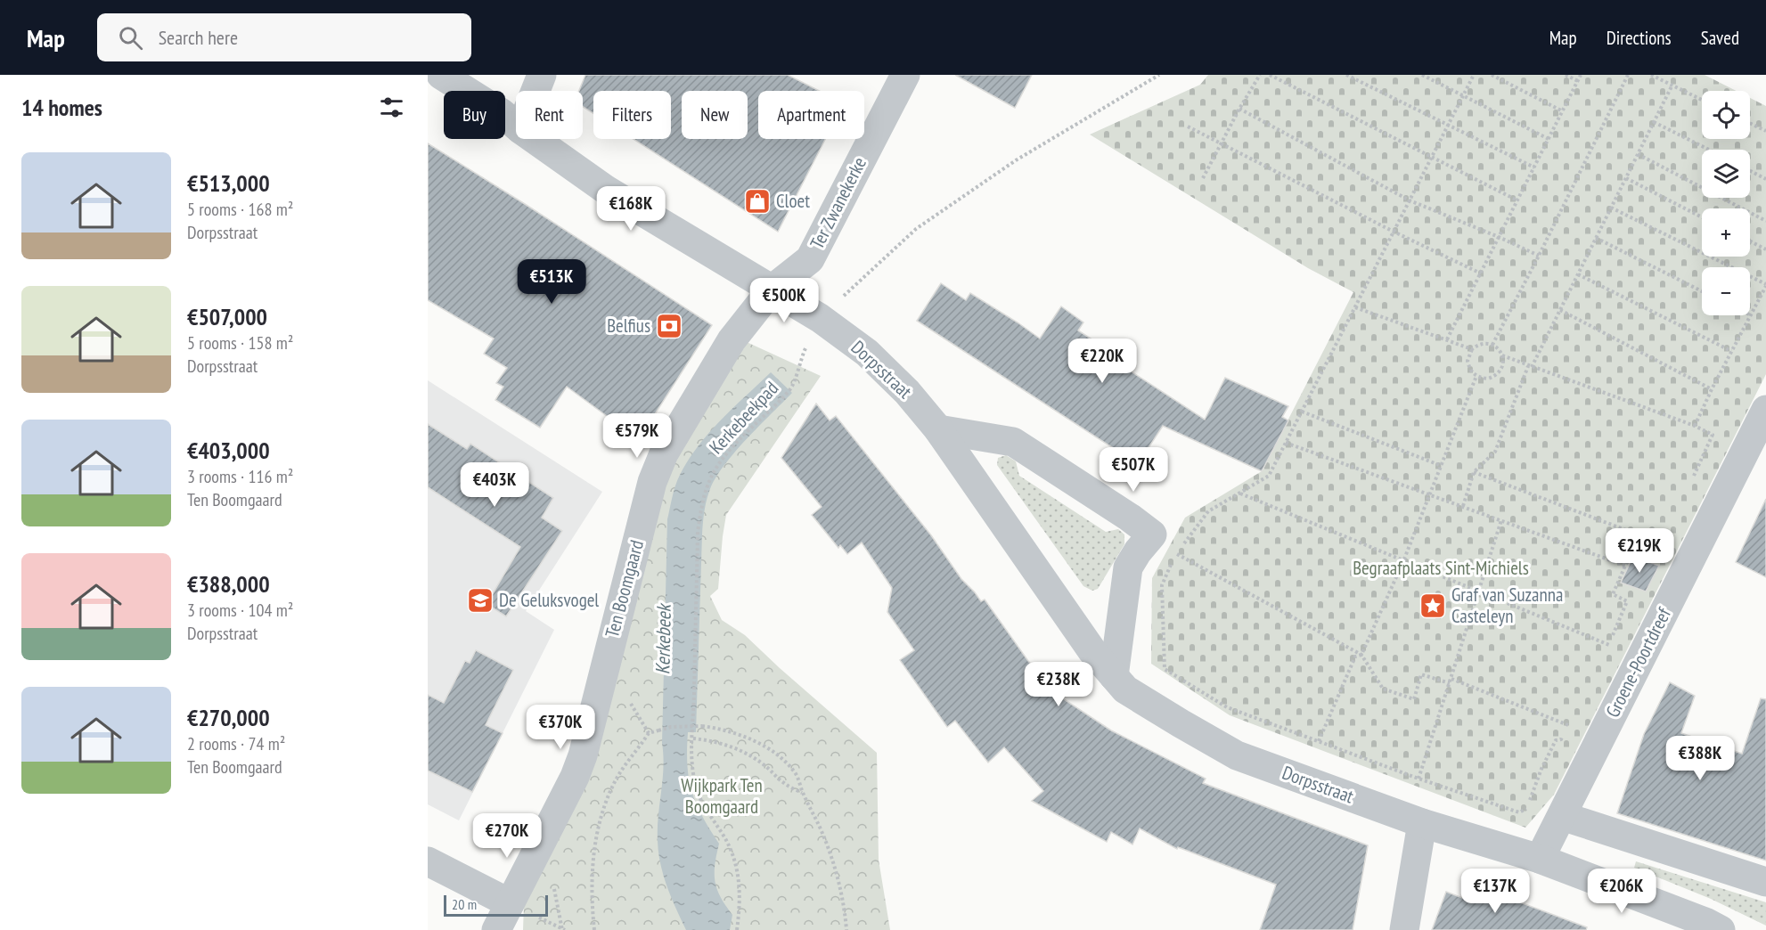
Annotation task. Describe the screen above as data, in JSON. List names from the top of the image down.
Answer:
{
  "streets": {
    "street": [
      "Ter Zwanekerke",
      "Dorpsstraat",
      "Ten Boomgaard",
      "Groene-Poortdreef"
    ],
    "path": ["Kerkebeekpad"]
  },
  "crossings": [
    ["Ter Zwanekerke", "Dorpsstraat"],
    ["Ter Zwanekerke", "Ten Boomgaard"],
    ["Dorpsstraat", "Kerkebeekpad"],
    ["Dorpsstraat", "Ten Boomgaard"],
    ["Dorpsstraat", "Groene-Poortdreef"]
  ],
  "water": ["Kerkebeek"],
  "parks": ["Begraafplaats Sint-Michiels", "Wijkpark Ten Boomgaard"],
  "places": {
    "shop": ["Cloet"],
    "bank": ["Belfius"],
    "school or university": ["De Geluksvogel"],
    "place": ["Graf van Suzanna Casteleyn"]
  },
  "scale_bar": "20 m",
  "page": {
    "header": "Map",
    "search": "Search here",
    "nav": ["Map", "Directions", "Saved"],
    "heading": "14 homes",
    "map_buttons": ["+", "−"],
    "chip": [
      "Buy",
      "Rent",
      "Filters",
      "New",
      "Apartment"
    ],
    "list": [
      {
        "name": "€513,000",
        "note": "5 rooms · 168 m² · Dorpsstraat"
      },
      {
        "name": "€507,000",
        "note": "5 rooms · 158 m² · Dorpsstraat"
      },
      {
        "name": "€403,000",
        "note": "3 rooms · 116 m² · Ten Boomgaard"
      },
      {
        "name": "€388,000",
        "note": "3 rooms · 104 m² · Dorpsstraat"
      },
      {
        "name": "€270,000",
        "note": "2 rooms · 74 m² · Ten Boomgaard"
      }
    ],
    "price": [
      "€168K",
      "€513K",
      "€500K",
      "€220K",
      "€579K",
      "€507K",
      "€403K",
      "€219K",
      "€238K",
      "€370K",
      "€388K",
      "€270K",
      "€137K",
      "€206K"
    ],
    "scale": "20 m"
  }
}
